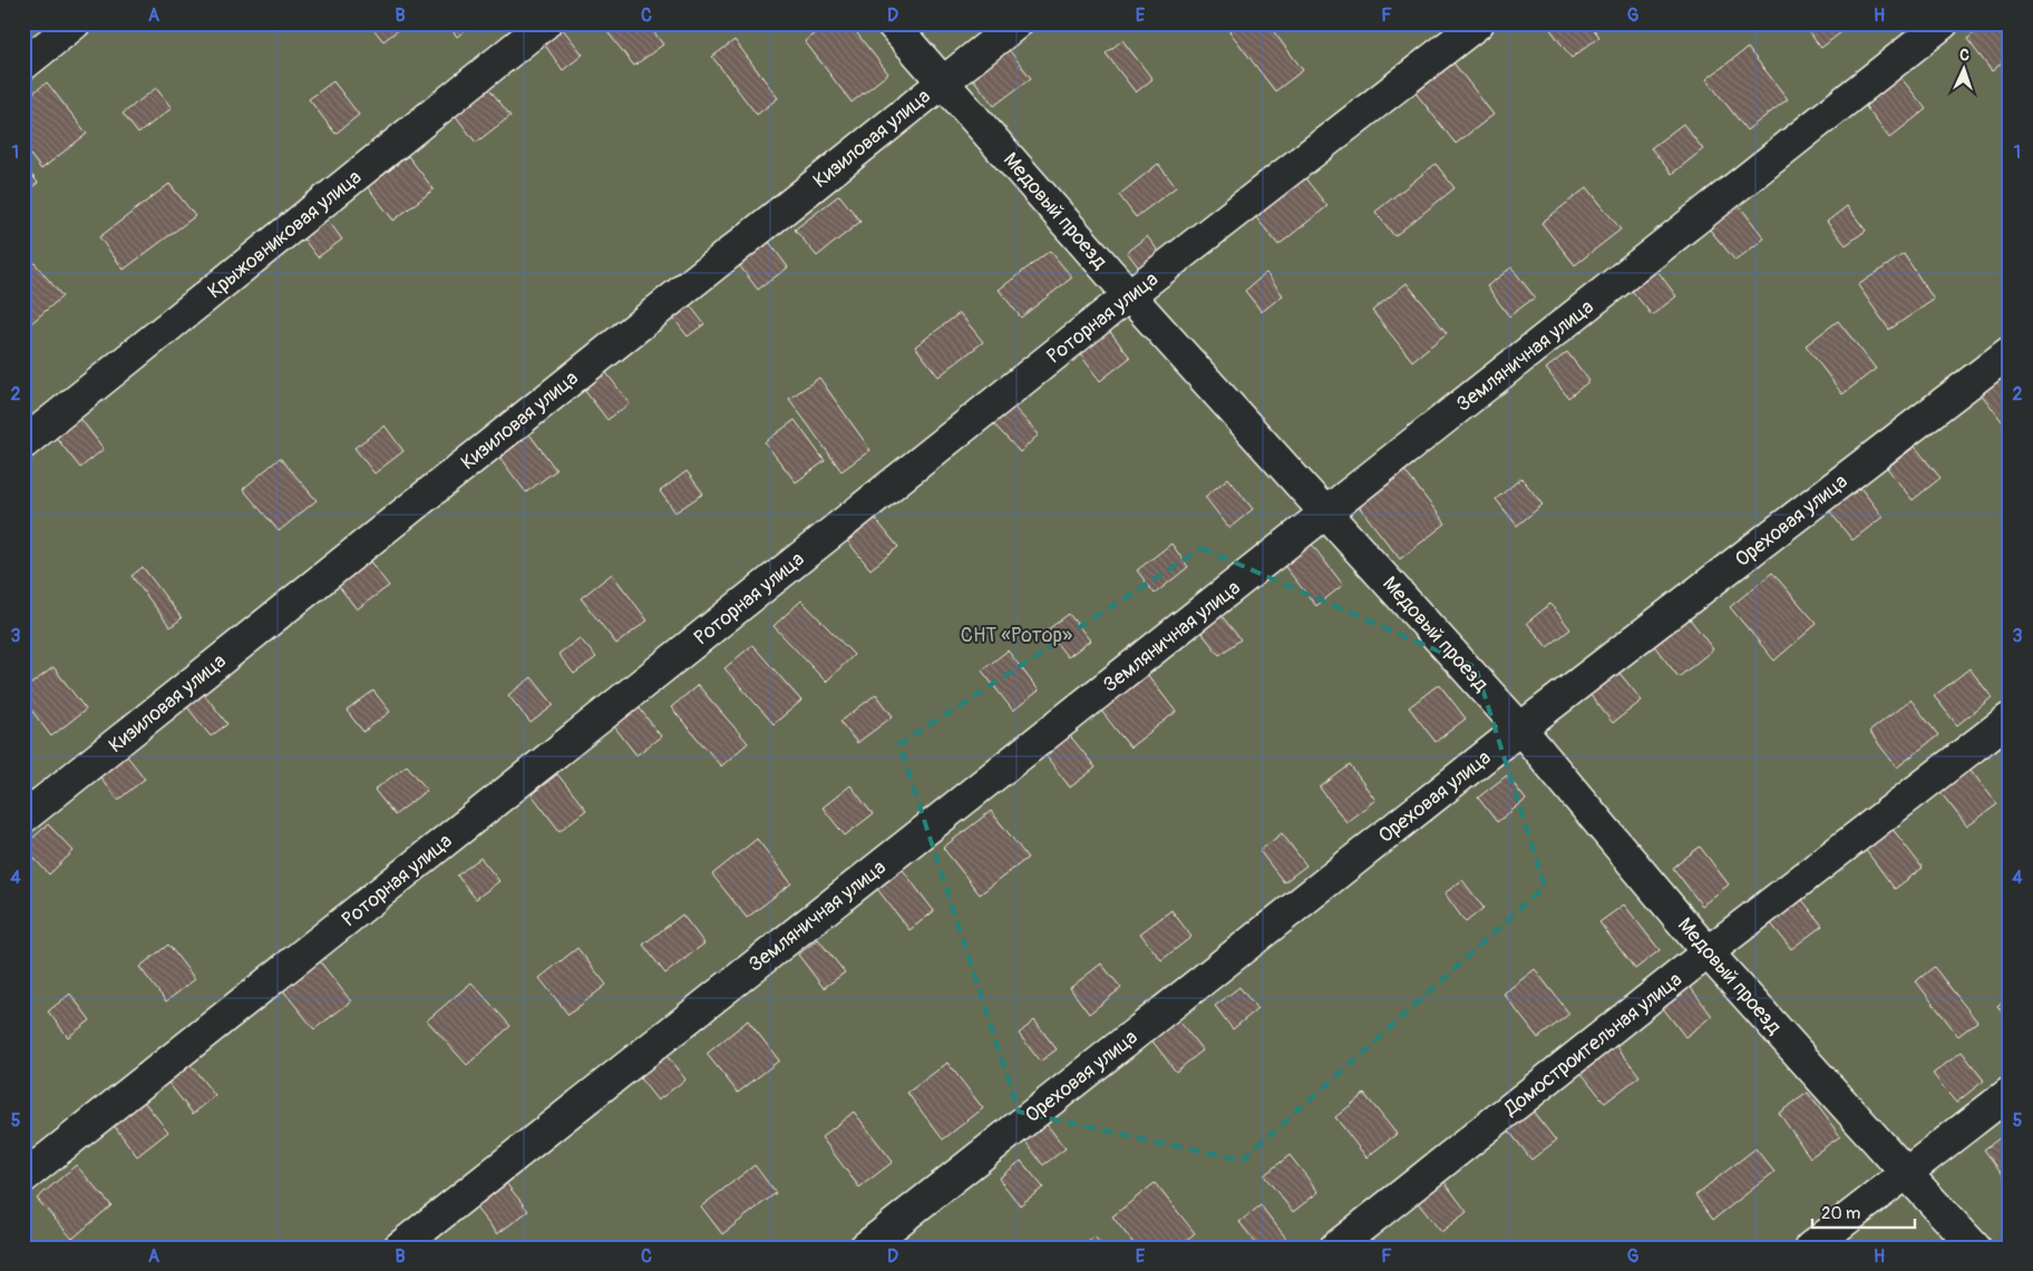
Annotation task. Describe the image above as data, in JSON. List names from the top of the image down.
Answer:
{
  "streets": {
    "street": [
      "Кизиловая улица",
      "Медовый проезд",
      "Крыжовниковая улица",
      "Роторная улица",
      "Земляничная улица",
      "Ореховая улица",
      "Домостроительная улица"
    ]
  },
  "crossings": [
    ["Кизиловая улица", "Медовый проезд"],
    ["Медовый проезд", "Роторная улица"],
    ["Медовый проезд", "Земляничная улица"],
    ["Медовый проезд", "Ореховая улица"],
    ["Медовый проезд", "Домостроительная улица"]
  ],
  "parks": ["СНТ «Ротор»"],
  "scale_bar": "20 m",
  "north": "top",
  "grid": {
    "columns": [
      "A",
      "B",
      "C",
      "D",
      "E",
      "F",
      "G",
      "H"
    ],
    "rows": [
      "1",
      "2",
      "3",
      "4",
      "5"
    ]
  }
}
